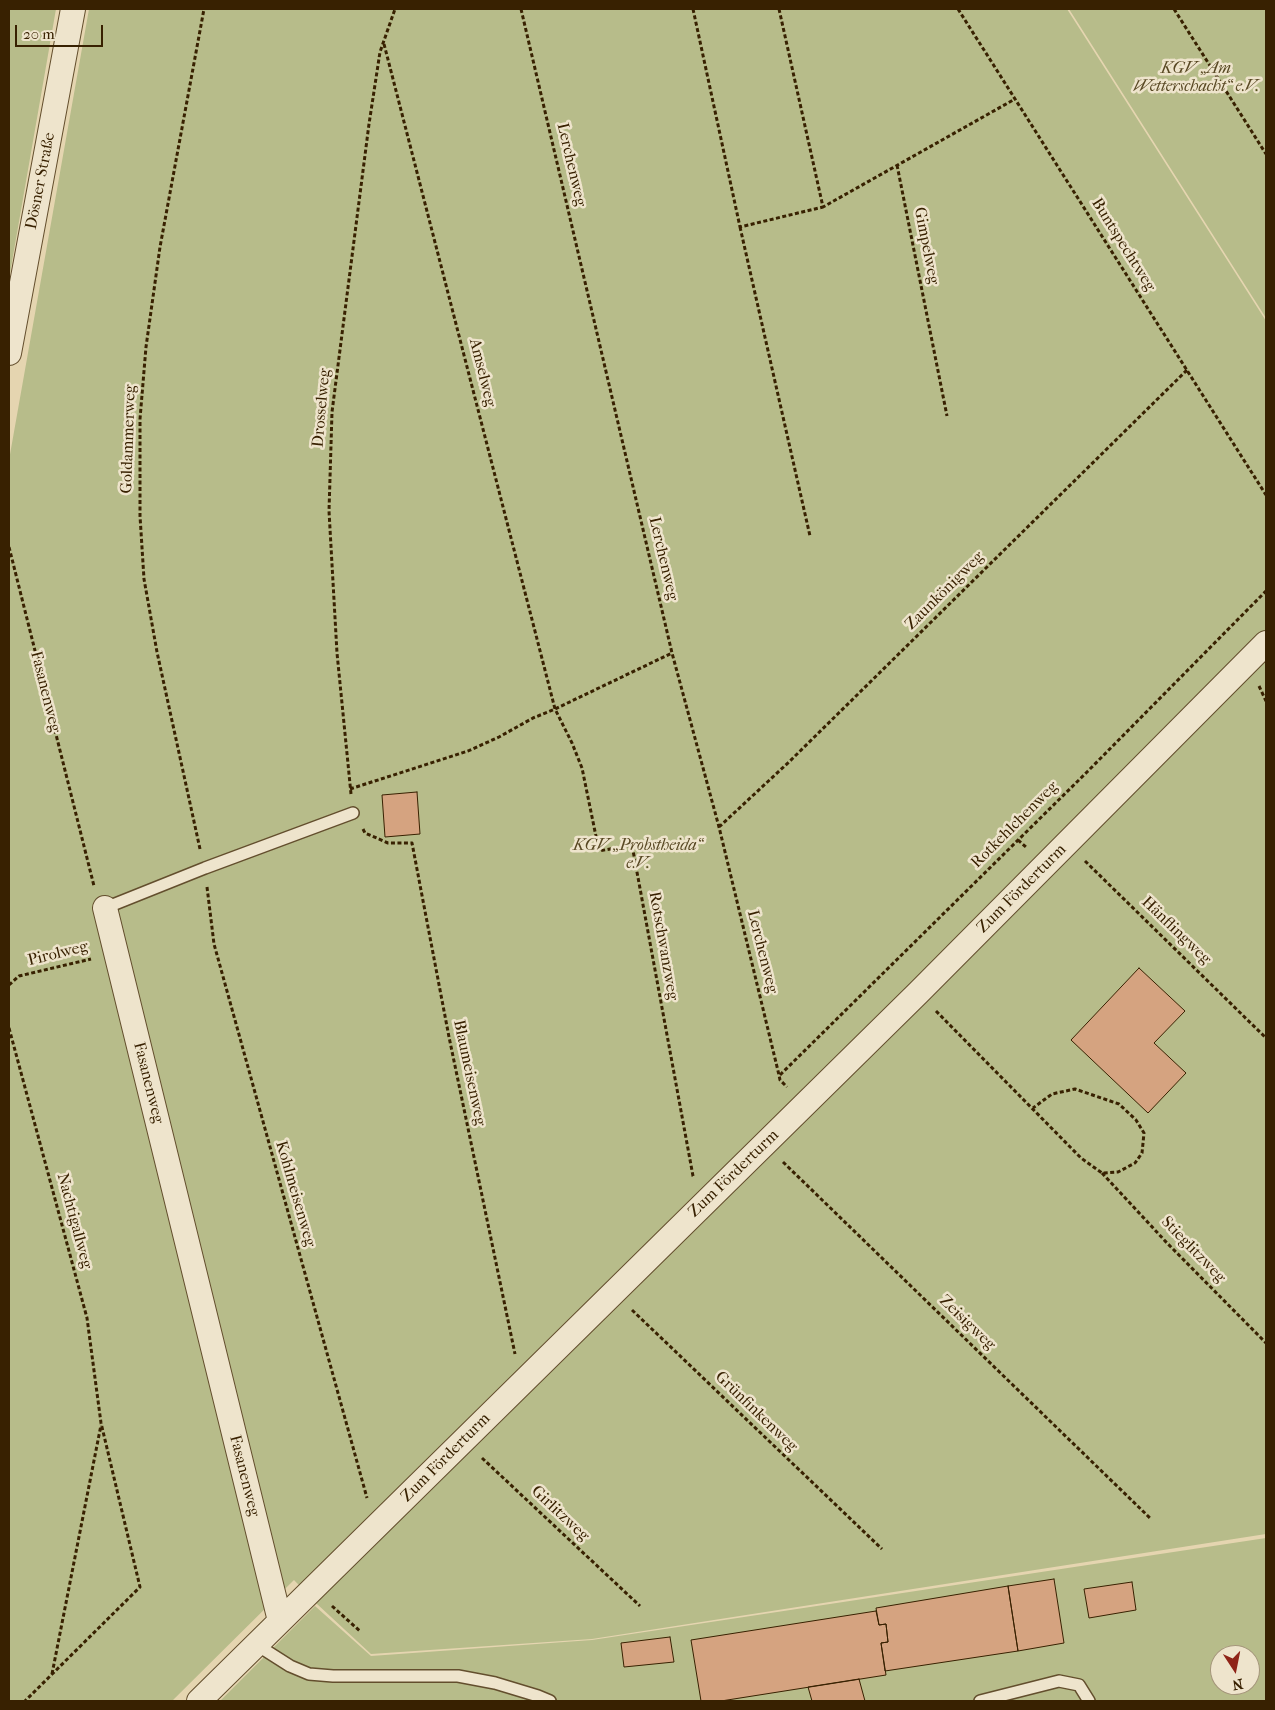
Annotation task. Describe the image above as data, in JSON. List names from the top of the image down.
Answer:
{
  "streets": {
    "street": ["Dösner Straße", "Fasanenweg", "Zum Förderturm"],
    "path": [
      "Lerchenweg",
      "Buntspechtweg",
      "Gimpelweg",
      "Amselweg",
      "Drosselweg",
      "Goldammerweg",
      "Zaunkönigweg",
      "Rotkehlchenweg",
      "Hänflingweg",
      "Rotschwanzweg",
      "Pirolweg",
      "Blaumeisenweg",
      "Kohlmeisenweg",
      "Nachtigallweg",
      "Stieglitzweg",
      "Zeisigweg",
      "Grünfinkenweg",
      "Girlitzweg"
    ]
  },
  "crossings": [
    ["Lerchenweg", "Zaunkönigweg"],
    ["Lerchenweg", "Rotkehlchenweg"],
    ["Lerchenweg", "Zum Förderturm"],
    ["Buntspechtweg", "Zaunkönigweg"],
    ["Amselweg", "Drosselweg"],
    ["Amselweg", "Rotschwanzweg"],
    ["Drosselweg", "Blaumeisenweg"],
    ["Goldammerweg", "Kohlmeisenweg"],
    ["Fasanenweg", "Zum Förderturm"],
    ["Fasanenweg", "Pirolweg"],
    ["Zum Förderturm", "Hänflingweg"],
    ["Zum Förderturm", "Rotschwanzweg"],
    ["Zum Förderturm", "Blaumeisenweg"],
    ["Zum Förderturm", "Kohlmeisenweg"],
    ["Zum Förderturm", "Stieglitzweg"],
    ["Zum Förderturm", "Zeisigweg"],
    ["Zum Förderturm", "Grünfinkenweg"],
    ["Zum Förderturm", "Girlitzweg"]
  ],
  "parks": ["KGV „Am Wetterschacht“ e.V.", "KGV „Probstheida“ e.V."],
  "scale_bar": "20 m",
  "north": "bottom"
}
